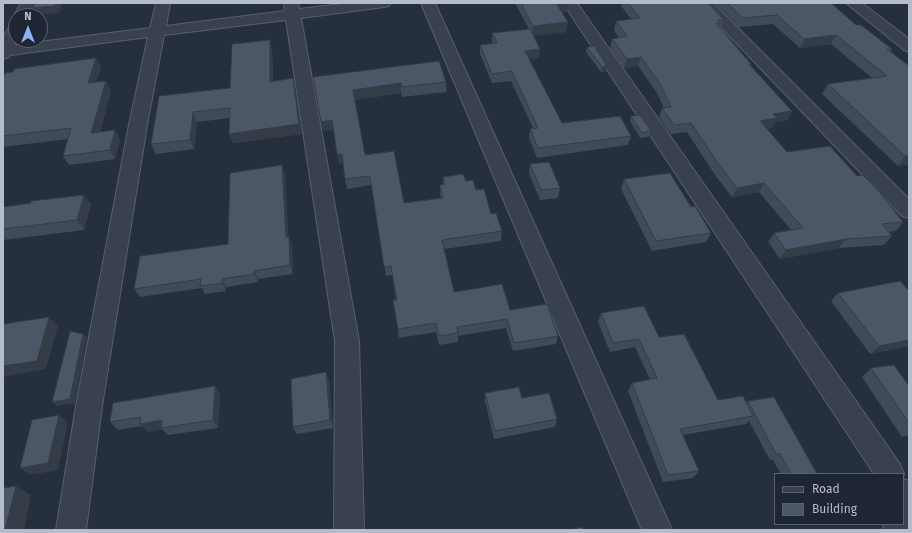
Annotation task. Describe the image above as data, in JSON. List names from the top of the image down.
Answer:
{
  "legend": ["Road", "Building"],
  "north": "top"
}
